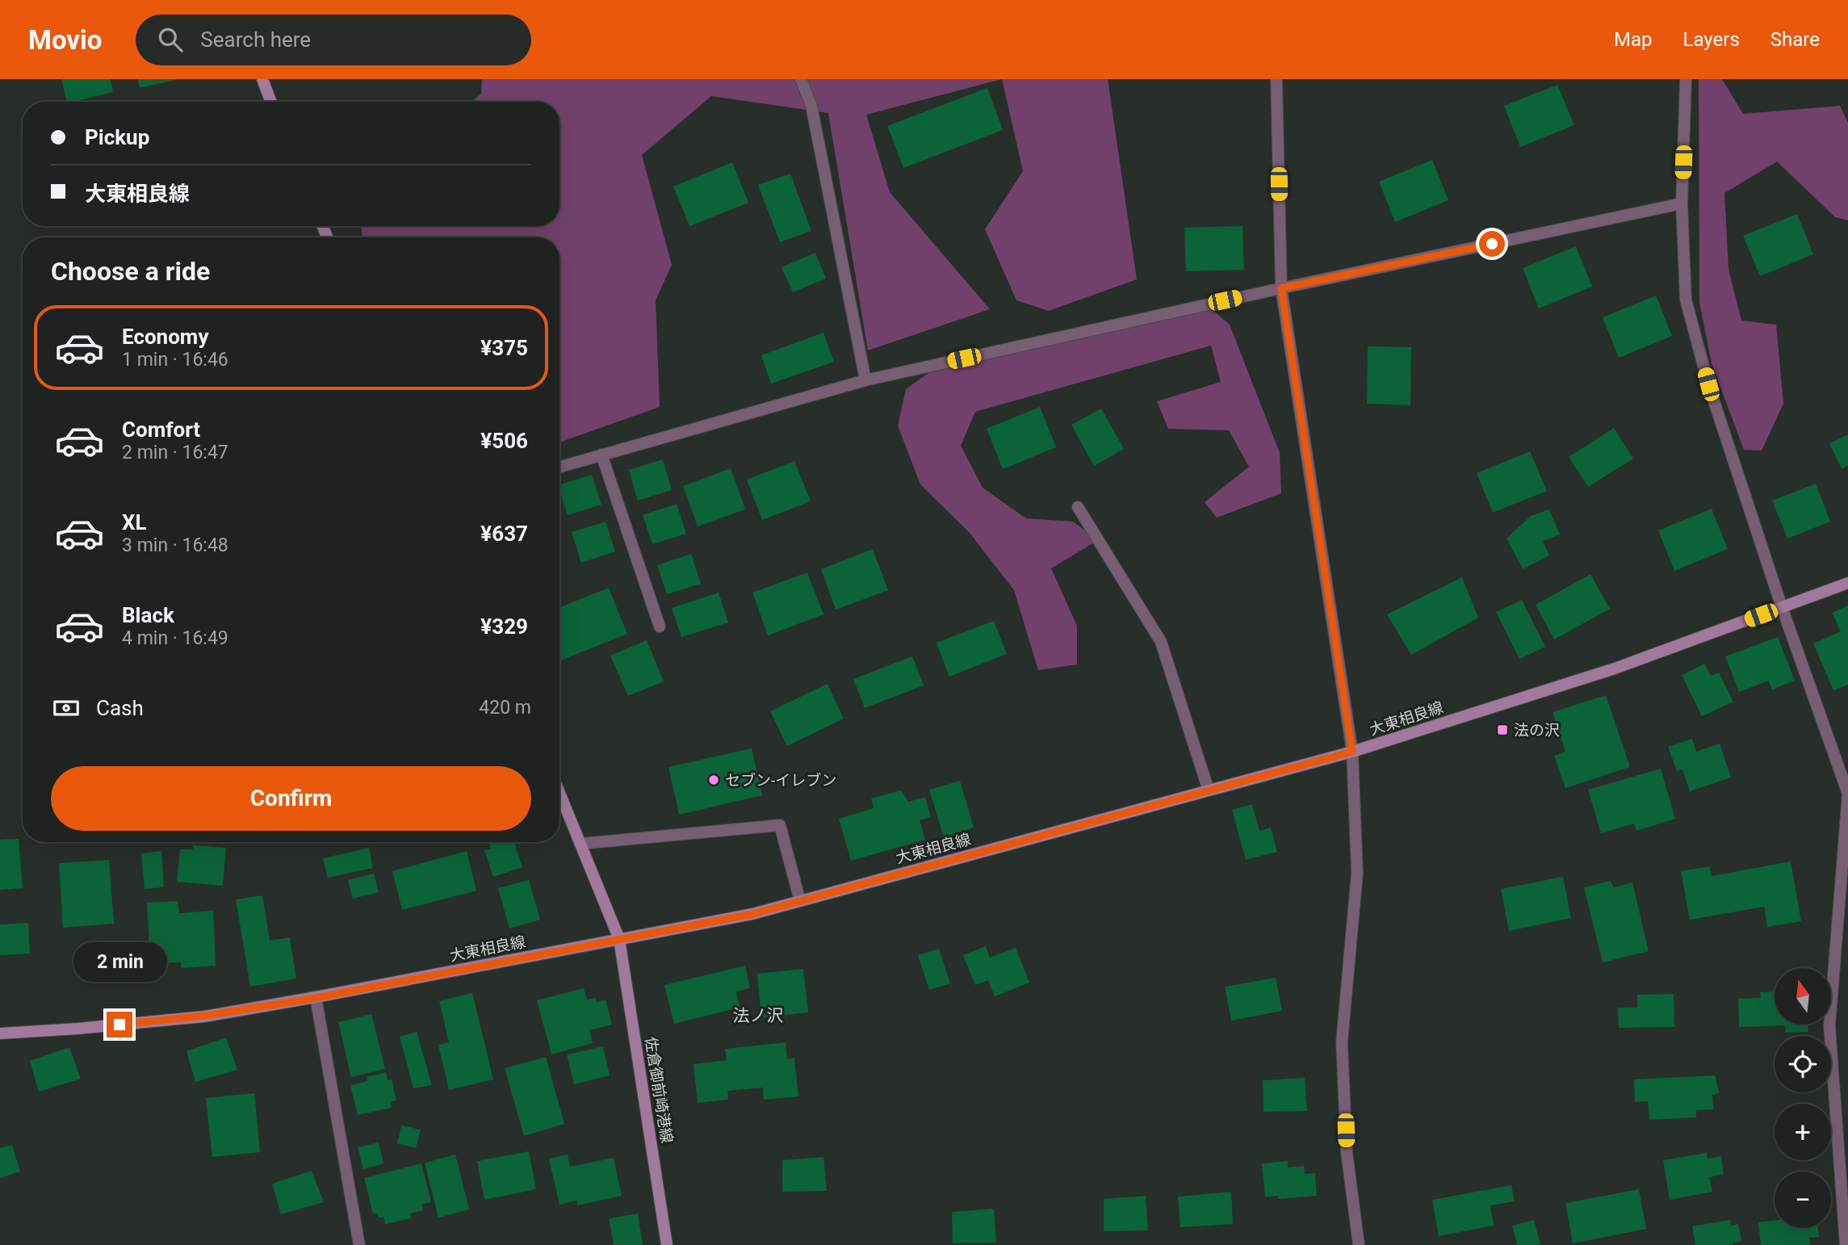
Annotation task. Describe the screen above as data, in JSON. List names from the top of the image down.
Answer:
{
  "streets": {
    "main road": ["大東相良線", "佐倉御前崎港線"]
  },
  "crossings": [
    ["大東相良線", "佐倉御前崎港線"]
  ],
  "districts": ["法ノ沢"],
  "places": {
    "transit": ["法の沢"],
    "other": ["セブン-イレブン"]
  },
  "north": "top",
  "page": {
    "header": "Movio",
    "search": "Search here",
    "nav": ["Map", "Layers", "Share"],
    "banner": ["Pickup", "大東相良線"],
    "heading": "Choose a ride",
    "list": [
      {
        "name": "Economy",
        "note": "1 min · 16:46",
        "value": "¥375"
      },
      {
        "name": "Comfort",
        "note": "2 min · 16:47",
        "value": "¥506"
      },
      {
        "name": "XL",
        "note": "3 min · 16:48",
        "value": "¥637"
      },
      {
        "name": "Black",
        "note": "4 min · 16:49",
        "value": "¥329"
      }
    ],
    "pay": ["Cash", "420 m"],
    "buttons": "Confirm",
    "bubble": "2 min",
    "map_buttons": ["+", "−"]
  }
}
